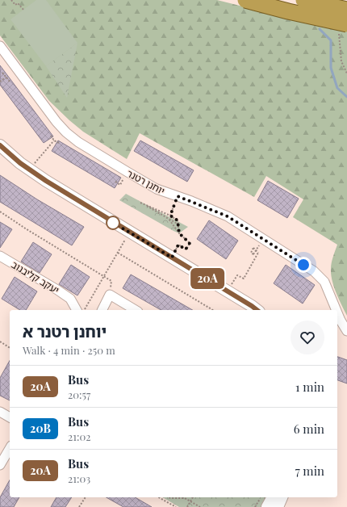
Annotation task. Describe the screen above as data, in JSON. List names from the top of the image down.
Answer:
{
  "streets": {
    "street": ["יוחנן רטנר", "יעקב קליבנוב"]
  },
  "lines": ["bus line 20A"],
  "page": {
    "on_map": "20A",
    "heading": ["יוחנן רטנר א", "Walk · 4 min · 250 m"],
    "list": [
      {
        "mark": "20A",
        "name": "Bus",
        "note": "20:57",
        "value": "1 min"
      },
      {
        "mark": "20B",
        "name": "Bus",
        "note": "21:02",
        "value": "6 min"
      },
      {
        "mark": "20A",
        "name": "Bus",
        "note": "21:03",
        "value": "7 min"
      }
    ]
  }
}
